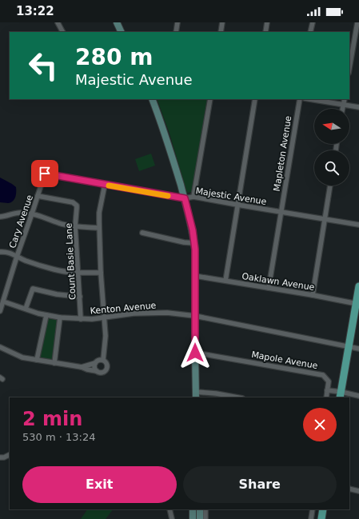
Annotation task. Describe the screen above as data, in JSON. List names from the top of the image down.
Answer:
{
  "streets": {
    "street": [
      "Mapleton Avenue",
      "Majestic Avenue",
      "Cary Avenue",
      "Count Basie Lane",
      "Oaklawn Avenue",
      "Kenton Avenue",
      "Mapole Avenue"
    ]
  },
  "crossings": [
    ["Mapleton Avenue", "Majestic Avenue"],
    ["Mapleton Avenue", "Oaklawn Avenue"],
    ["Majestic Avenue", "Cary Avenue"],
    ["Cary Avenue", "Count Basie Lane"],
    ["Cary Avenue", "Kenton Avenue"],
    ["Count Basie Lane", "Kenton Avenue"]
  ],
  "north": "left",
  "page": {
    "status": "13:22",
    "turn": ["280 m", "Majestic Avenue"],
    "heading": ["2 min", "530 m · 13:24"],
    "buttons": ["Exit", "Share"]
  }
}
